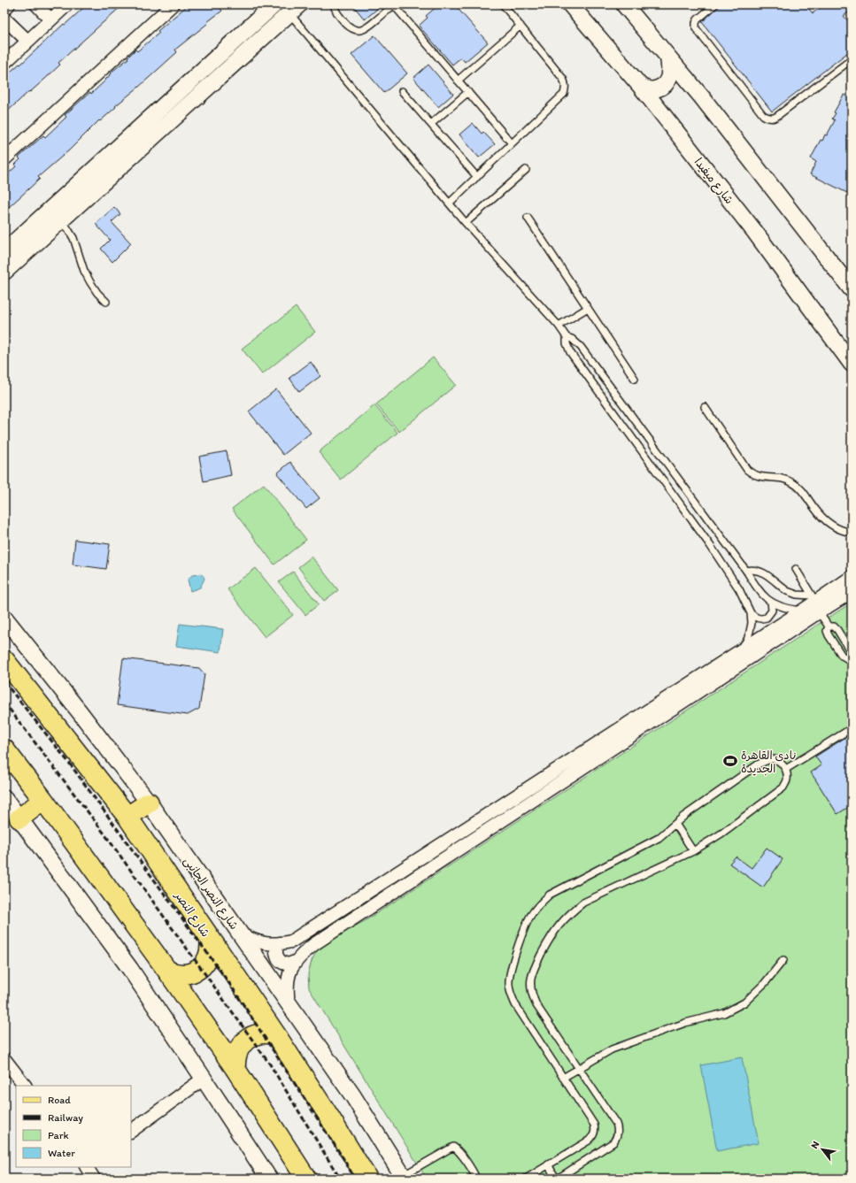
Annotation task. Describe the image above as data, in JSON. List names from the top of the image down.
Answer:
{
  "streets": {
    "main road": ["شارع النصر"],
    "street": ["شارع ميفيدا", "شارع النصر الجانبى"]
  },
  "places": {
    "sports": ["نادى القاهرة الجديدة"]
  },
  "legend": [
    "Road",
    "Railway",
    "Park",
    "Water"
  ],
  "north": "top left"
}
